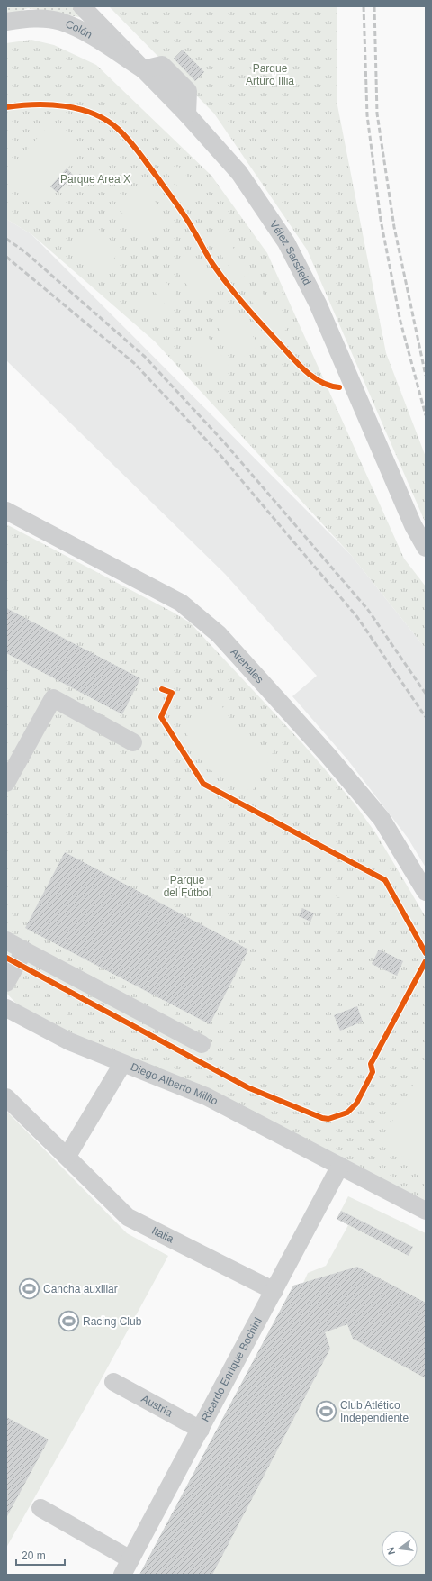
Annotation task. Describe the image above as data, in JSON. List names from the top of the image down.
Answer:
{
  "streets": {
    "street": [
      "Colón",
      "Vélez Sarsfield",
      "Arenales",
      "Diego Alberto Milito",
      "Italia",
      "Ricardo Enrique Bochini",
      "Austria"
    ]
  },
  "crossings": [
    ["Colón", "Vélez Sarsfield"],
    ["Diego Alberto Milito", "Ricardo Enrique Bochini"],
    ["Italia", "Ricardo Enrique Bochini"],
    ["Ricardo Enrique Bochini", "Austria"]
  ],
  "parks": ["Parque Arturo Illia", "Parque Area X", "Parque del Fútbol"],
  "places": {
    "sports": ["Cancha auxiliar", "Racing Club", "Club Atlético Independiente"]
  },
  "scale_bar": "20 m",
  "north": "left"
}
